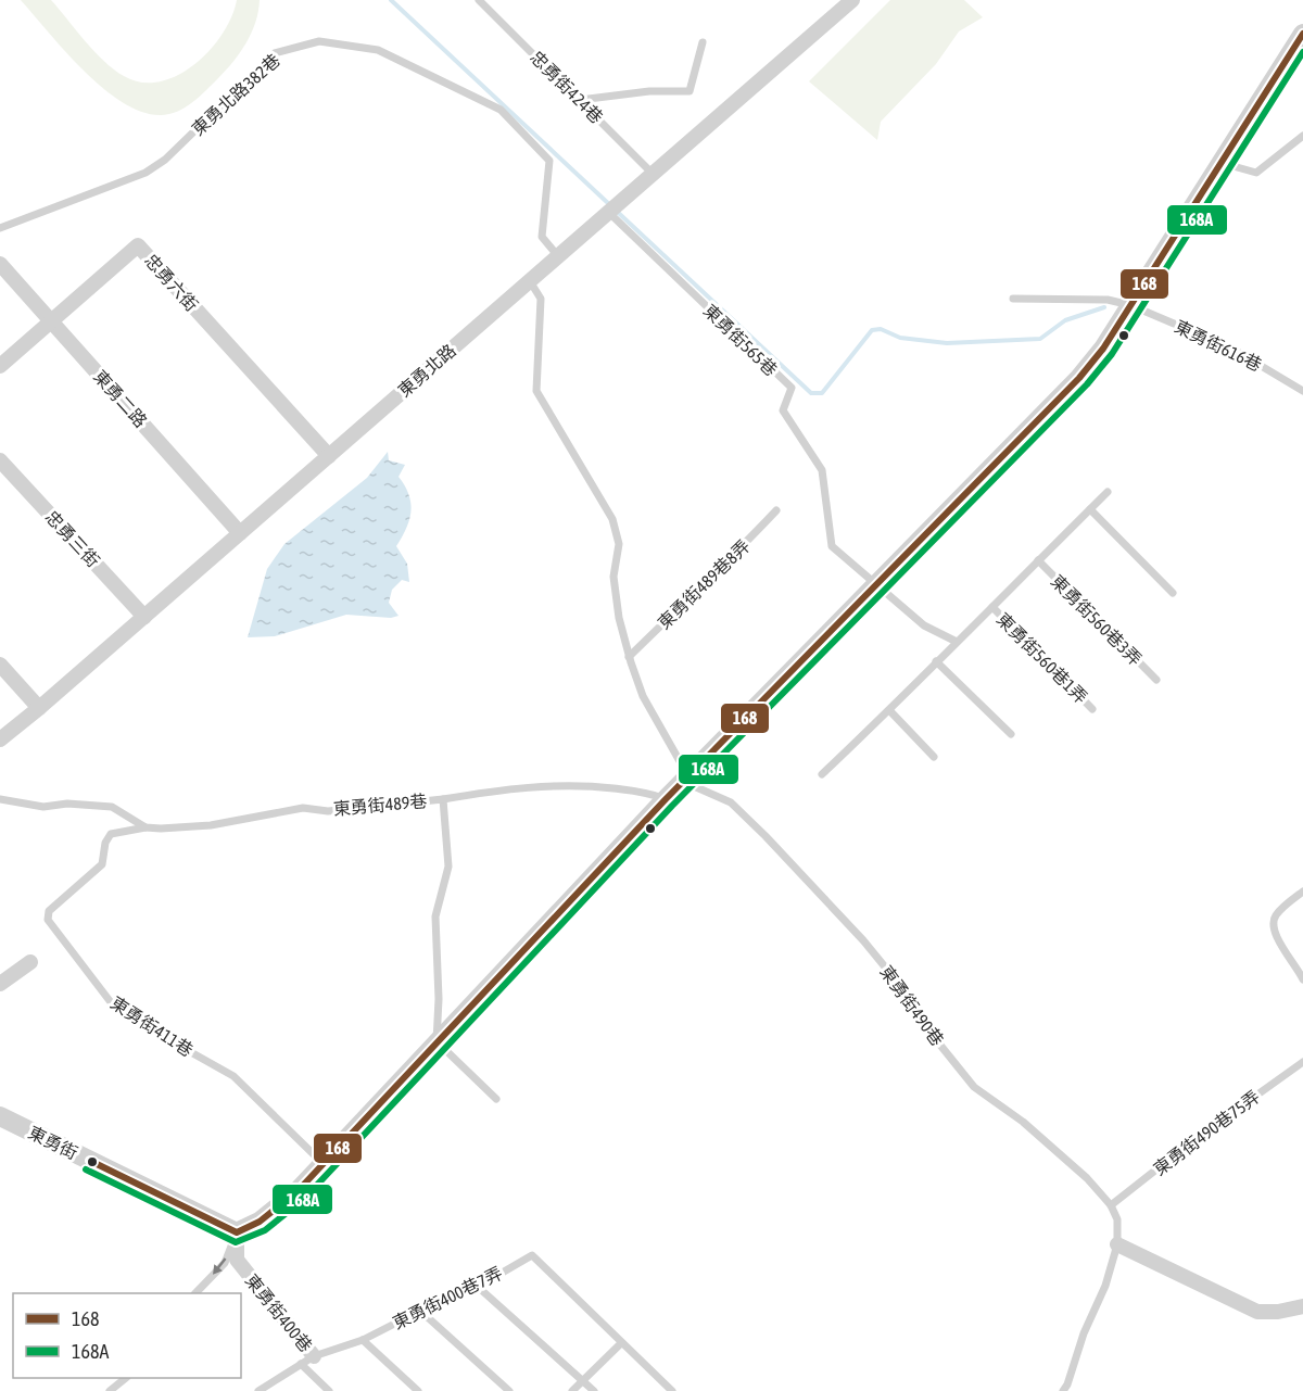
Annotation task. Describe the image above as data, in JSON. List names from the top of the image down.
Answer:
{
  "streets": {
    "street": [
      "忠勇六街",
      "東勇北路",
      "東勇二路",
      "忠勇三街",
      "東勇街",
      "東勇街400巷"
    ],
    "lane": [
      "忠勇街424巷",
      "東勇北路382巷",
      "東勇街565巷",
      "東勇街616巷",
      "東勇街489巷8弄",
      "東勇街560巷3弄",
      "東勇街560巷1弄",
      "東勇街489巷",
      "東勇街490巷",
      "東勇街411巷",
      "東勇街490巷75弄",
      "東勇街400巷7弄"
    ]
  },
  "crossings": [
    ["忠勇街424巷", "東勇北路"],
    ["東勇北路382巷", "東勇北路"],
    ["忠勇六街", "東勇北路"],
    ["忠勇六街", "東勇二路"],
    ["東勇街565巷", "東勇北路"],
    ["東勇北路", "東勇二路"],
    ["東勇北路", "忠勇三街"],
    ["東勇街489巷", "東勇街411巷"],
    ["東勇街490巷", "東勇街490巷75弄"],
    ["東勇街", "東勇街400巷"],
    ["東勇街400巷7弄", "東勇街400巷"]
  ],
  "lines": ["transit line 168", "transit line 168A"],
  "legend": ["168", "168A"]
}
